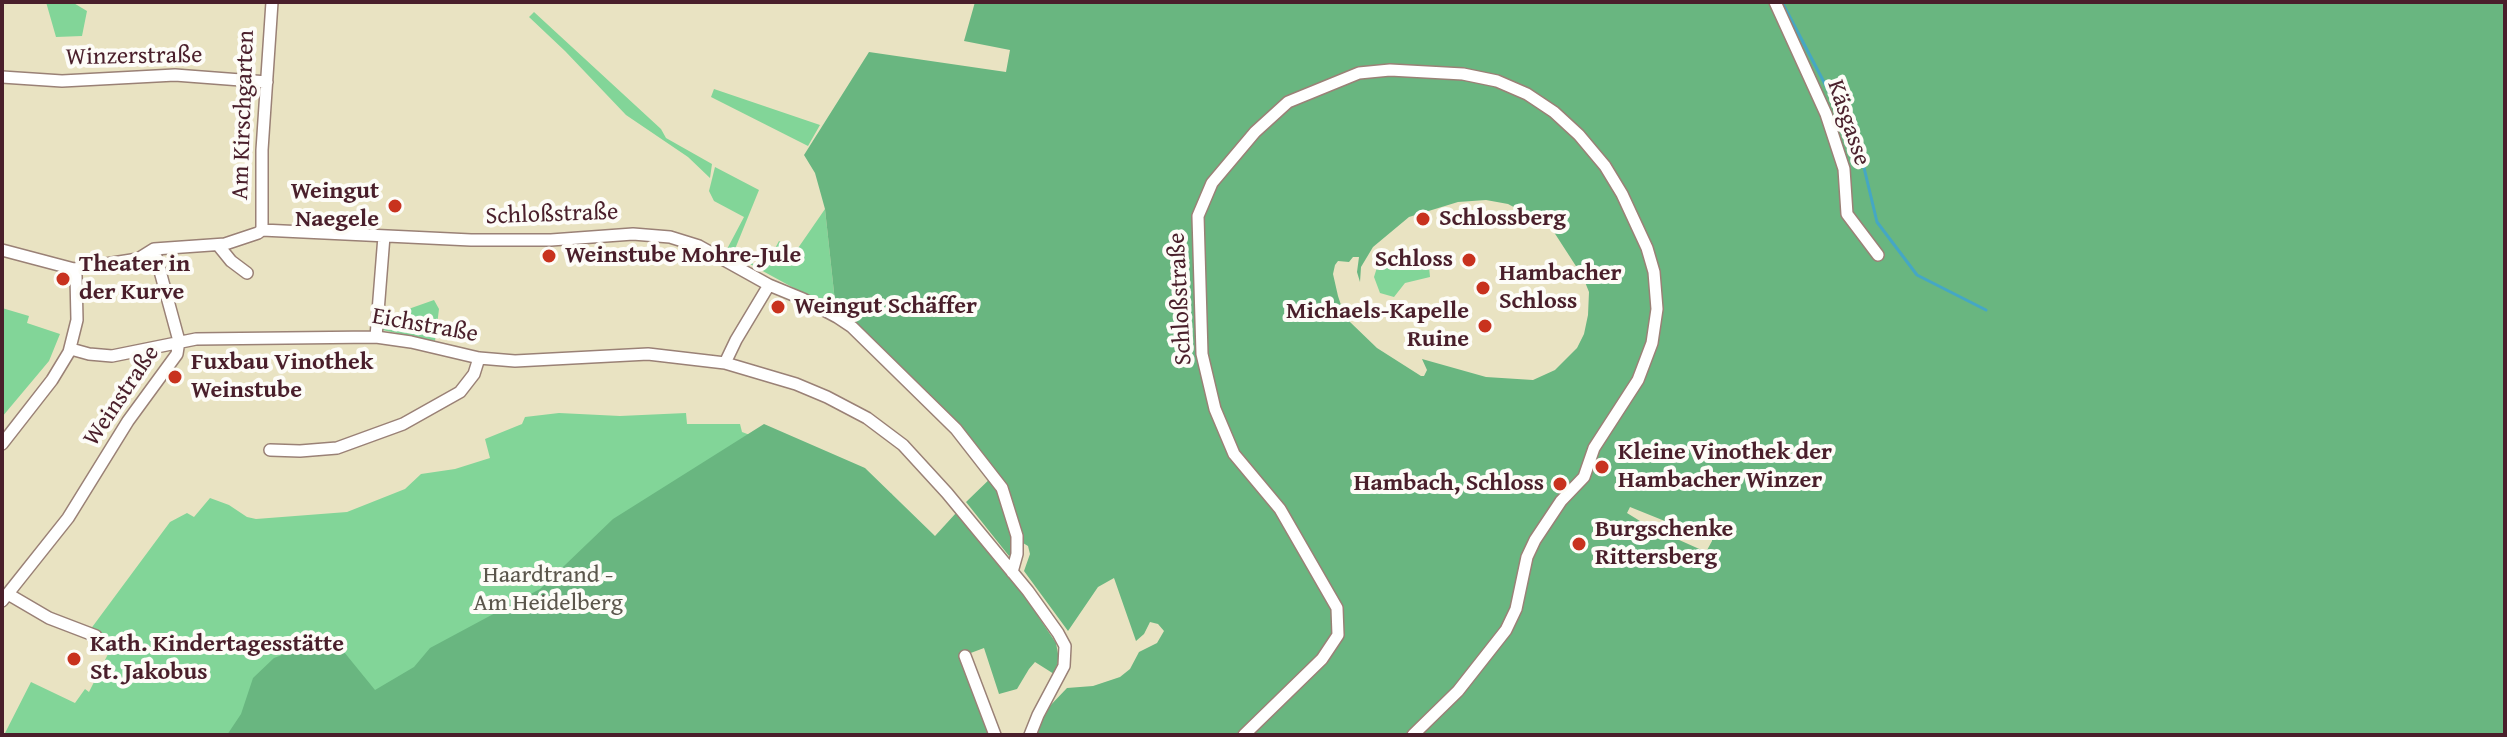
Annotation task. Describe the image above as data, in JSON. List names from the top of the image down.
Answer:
{
  "streets": {
    "street": [
      "Winzerstraße",
      "Am Kirschgarten",
      "Käsgasse",
      "Schloßstraße",
      "Eichstraße",
      "Weinstraße"
    ]
  },
  "crossings": [
    ["Winzerstraße", "Am Kirschgarten"],
    ["Am Kirschgarten", "Schloßstraße"],
    ["Schloßstraße", "Eichstraße"],
    ["Schloßstraße", "Weinstraße"],
    ["Eichstraße", "Weinstraße"]
  ],
  "parks": ["Haardtrand - Am Heidelberg"],
  "places": [
    "Weingut Naegele",
    "Schlossberg",
    "Weinstube Mohre-Jule",
    "Schloss",
    "Theater in der Kurve",
    "Hambacher Schloss",
    "Weingut Schäffer",
    "Michaels-Kapelle Ruine",
    "Fuxbau Vinothek Weinstube",
    "Kleine Vinothek der Hambacher Winzer",
    "Hambach, Schloss",
    "Burgschenke Rittersberg",
    "Kath. Kindertagesstätte St. Jakobus"
  ]
}
